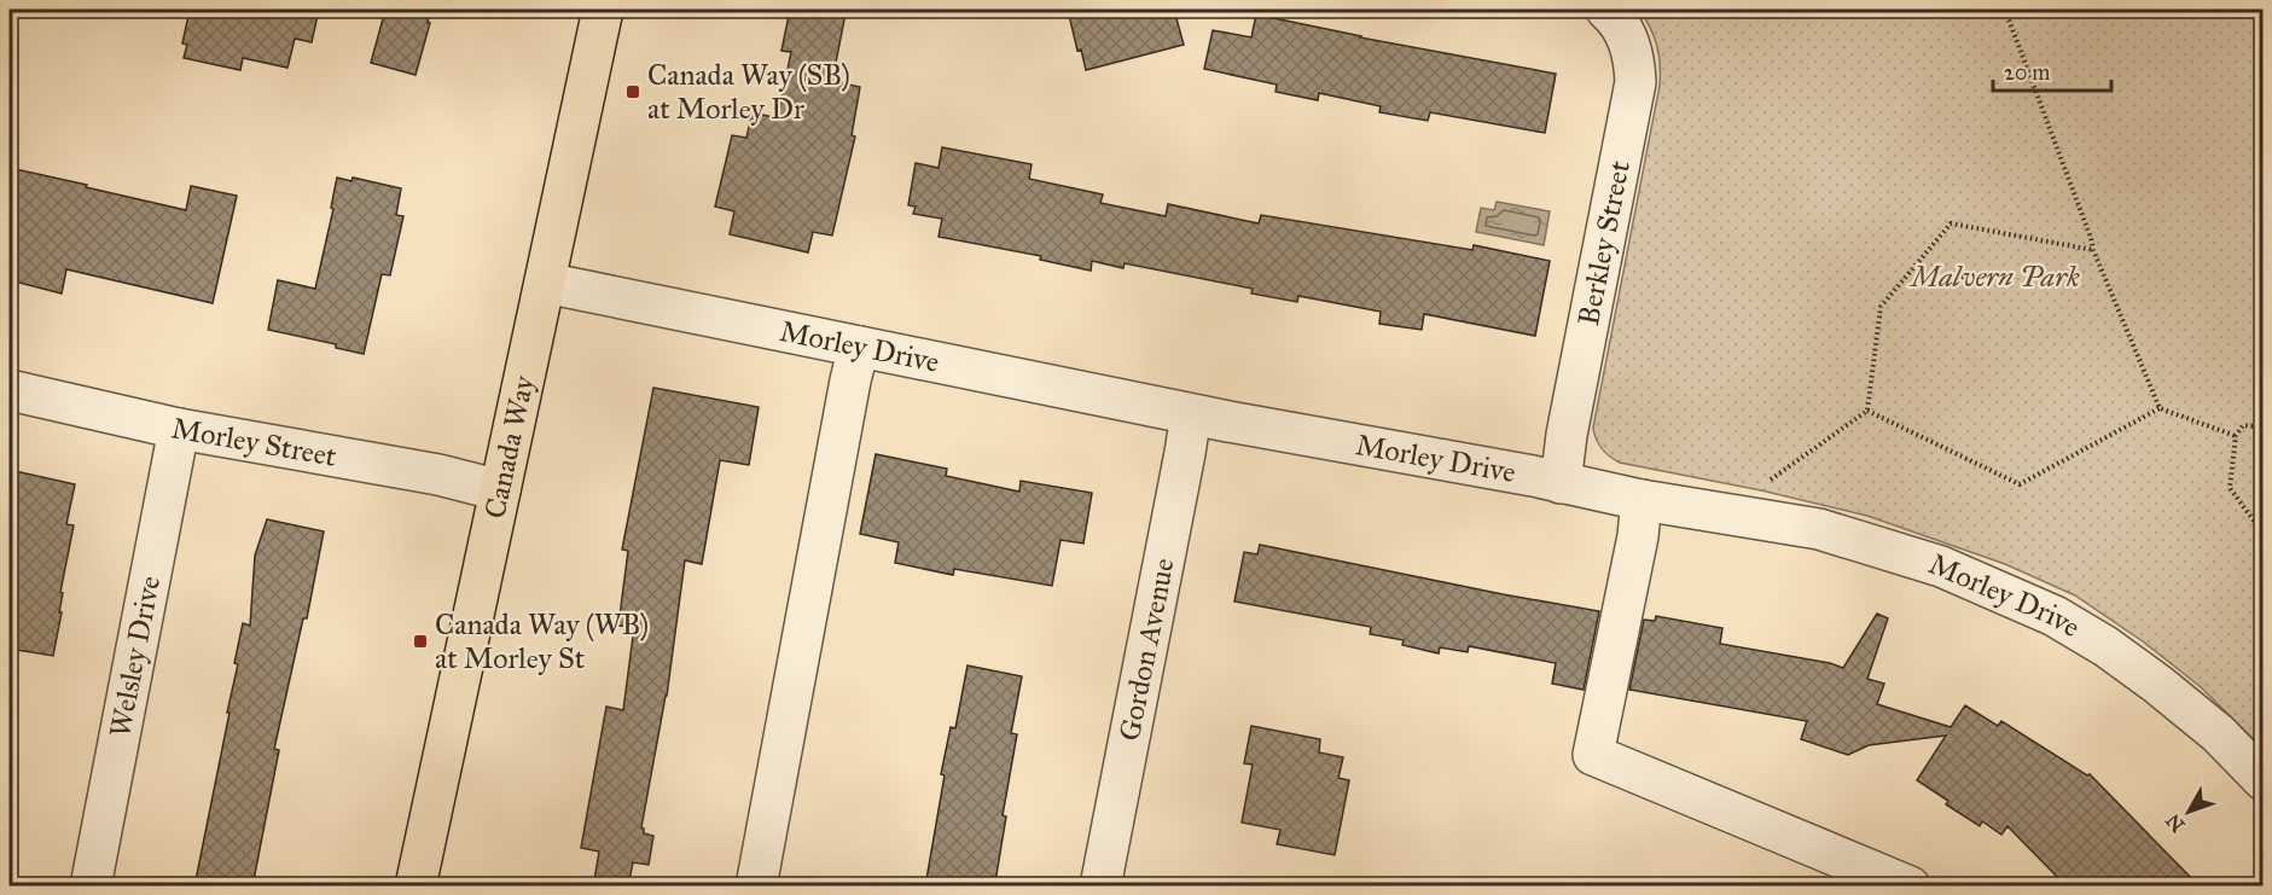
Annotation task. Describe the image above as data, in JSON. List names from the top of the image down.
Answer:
{
  "streets": {
    "main road": ["Canada Way"],
    "street": [
      "Berkley Street",
      "Morley Drive",
      "Morley Street",
      "Gordon Avenue",
      "Welsley Drive"
    ]
  },
  "crossings": [
    ["Berkley Street", "Morley Drive"],
    ["Morley Drive", "Canada Way"],
    ["Morley Drive", "Gordon Avenue"],
    ["Morley Street", "Canada Way"],
    ["Morley Street", "Welsley Drive"]
  ],
  "parks": ["Malvern Park"],
  "places": {
    "transit": ["Canada Way (SB) at Morley Dr", "Canada Way (WB) at Morley St"]
  },
  "scale_bar": "20 m",
  "north": "bottom left"
}
